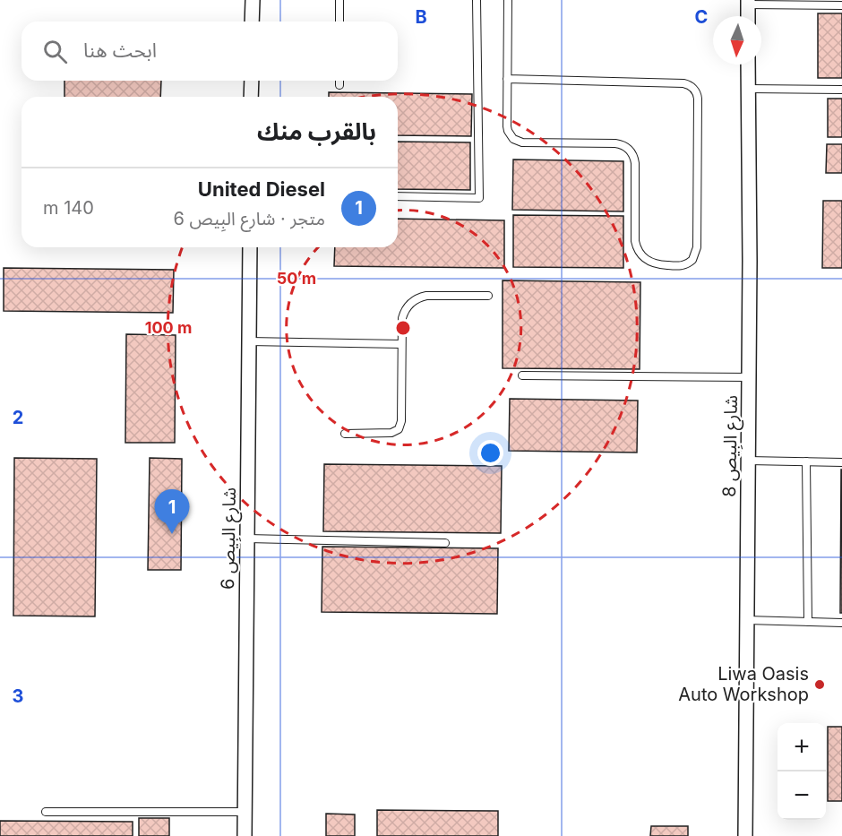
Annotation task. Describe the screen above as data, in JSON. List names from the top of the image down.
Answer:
{
  "streets": {
    "street": ["شارع البِيص 8", "شارع البِيص 6"]
  },
  "places": ["Liwa Oasis Auto Workshop"],
  "north": "bottom",
  "page": {
    "search": "ابحث هنا",
    "heading": "بالقرب منك",
    "list": [
      {
        "mark": "1",
        "name": "United Diesel",
        "note": "متجر · شارع البِيص 6",
        "value": "140 m"
      }
    ],
    "pins": "1",
    "map_buttons": ["+", "−"]
  },
  "grid": {
    "columns": ["B", "C"],
    "rows": ["2", "3"]
  },
  "rings": ["50 m", "100 m"]
}
